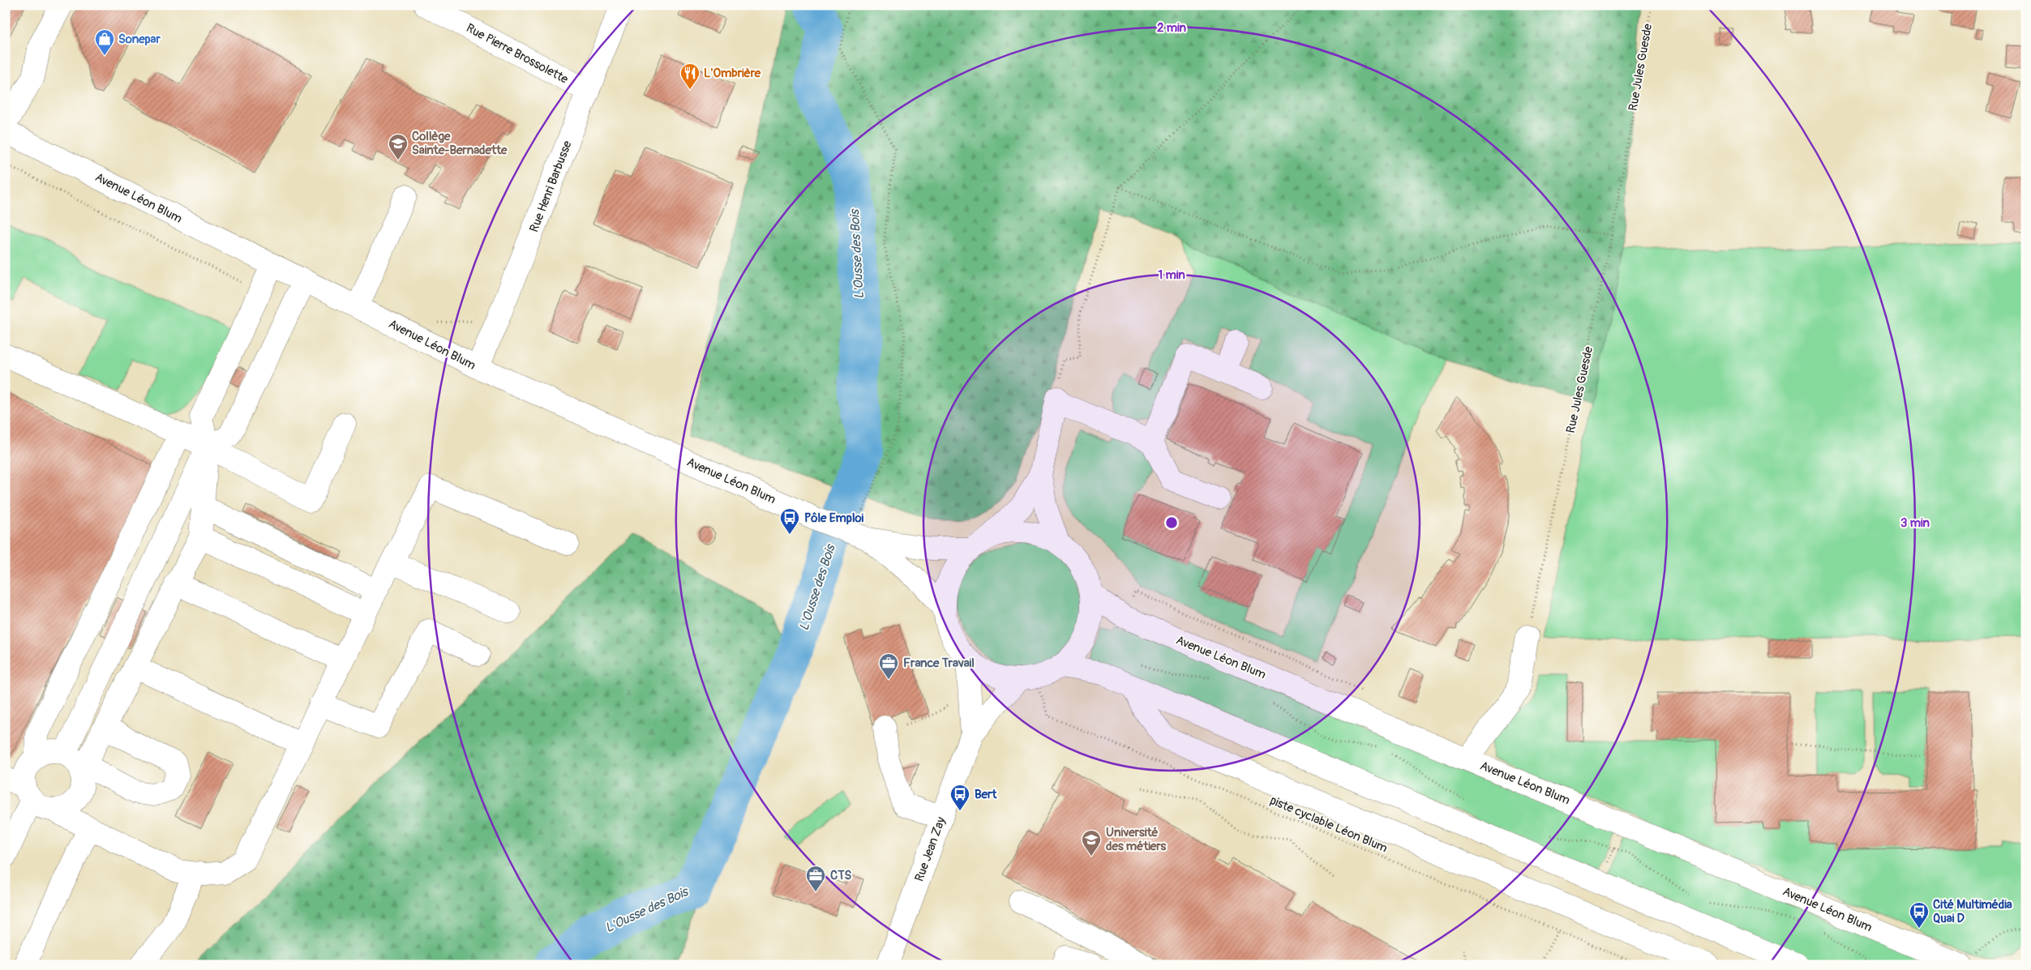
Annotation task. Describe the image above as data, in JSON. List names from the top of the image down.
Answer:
{
  "streets": {
    "street": [
      "Rue Pierre Brossolette",
      "Rue Henri Barbusse",
      "Avenue Léon Blum",
      "Rue Jean Zay"
    ],
    "path": ["Rue Jules Guesde", "piste cyclable Léon Blum"]
  },
  "crossings": [
    ["Rue Pierre Brossolette", "Rue Henri Barbusse"],
    ["Rue Henri Barbusse", "Avenue Léon Blum"],
    ["piste cyclable Léon Blum", "Rue Jean Zay"]
  ],
  "water": ["L'Ousse des Bois"],
  "places": {
    "shop": ["Sonepar"],
    "restaurant": ["L'Ombrière"],
    "school or university": ["Collège Sainte-Bernadette", "Université des métiers"],
    "bus stop": ["Pôle Emploi", "Bert", "Cité Multimédia Quai D"],
    "office": ["France Travail", "CTS"]
  },
  "rings": ["2 min", "1 min", "3 min"]
}
